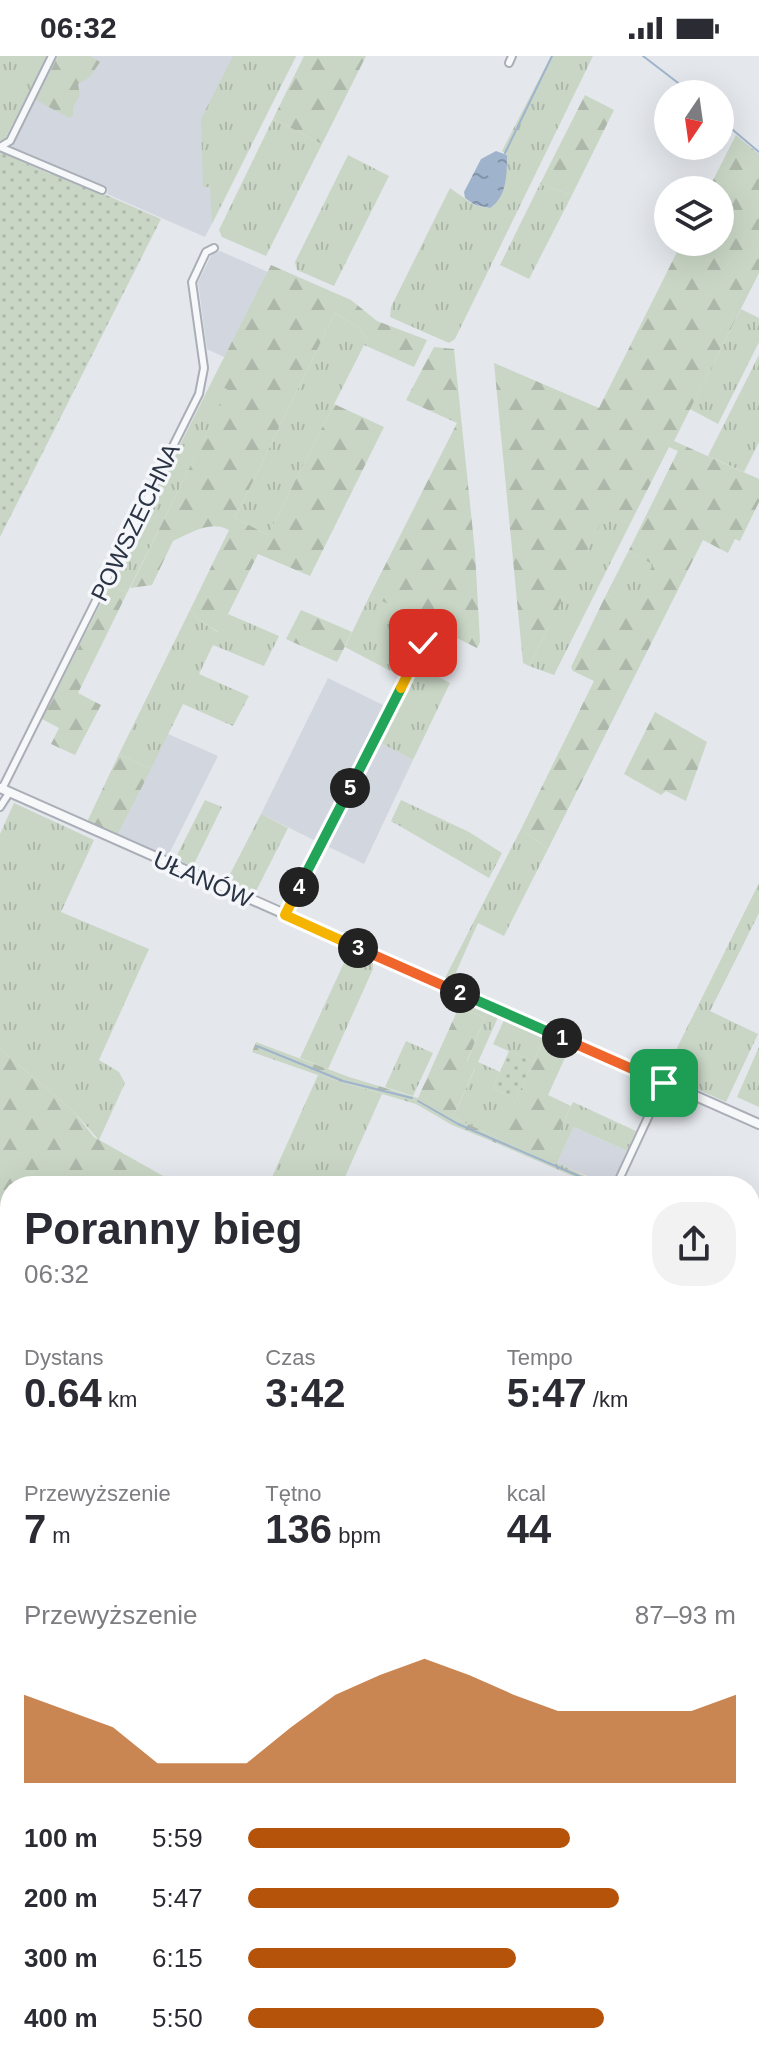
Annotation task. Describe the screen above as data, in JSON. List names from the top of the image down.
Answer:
{
  "streets": {
    "street": ["POWSZECHNA", "UŁANÓW"]
  },
  "crossings": [
    ["POWSZECHNA", "UŁANÓW"]
  ],
  "north": "bottom",
  "page": {
    "status": "06:32",
    "pins": [
      "5",
      "4",
      "3",
      "2",
      "1"
    ],
    "heading": ["Poranny bieg", "06:32"],
    "stats": [
      ["Dystans", "0.64 km"],
      ["Czas", "3:42"],
      ["Tempo", "5:47 /km"],
      ["Przewyższenie", "7 m"],
      ["Tętno", "136 bpm"],
      ["kcal", "44"]
    ],
    "chart": ["Przewyższenie", "87–93 m"],
    "list": [
      {
        "name": "100 m",
        "note": "5:59"
      },
      {
        "name": "200 m",
        "note": "5:47"
      },
      {
        "name": "300 m",
        "note": "6:15"
      },
      {
        "name": "400 m",
        "note": "5:50"
      }
    ]
  }
}
